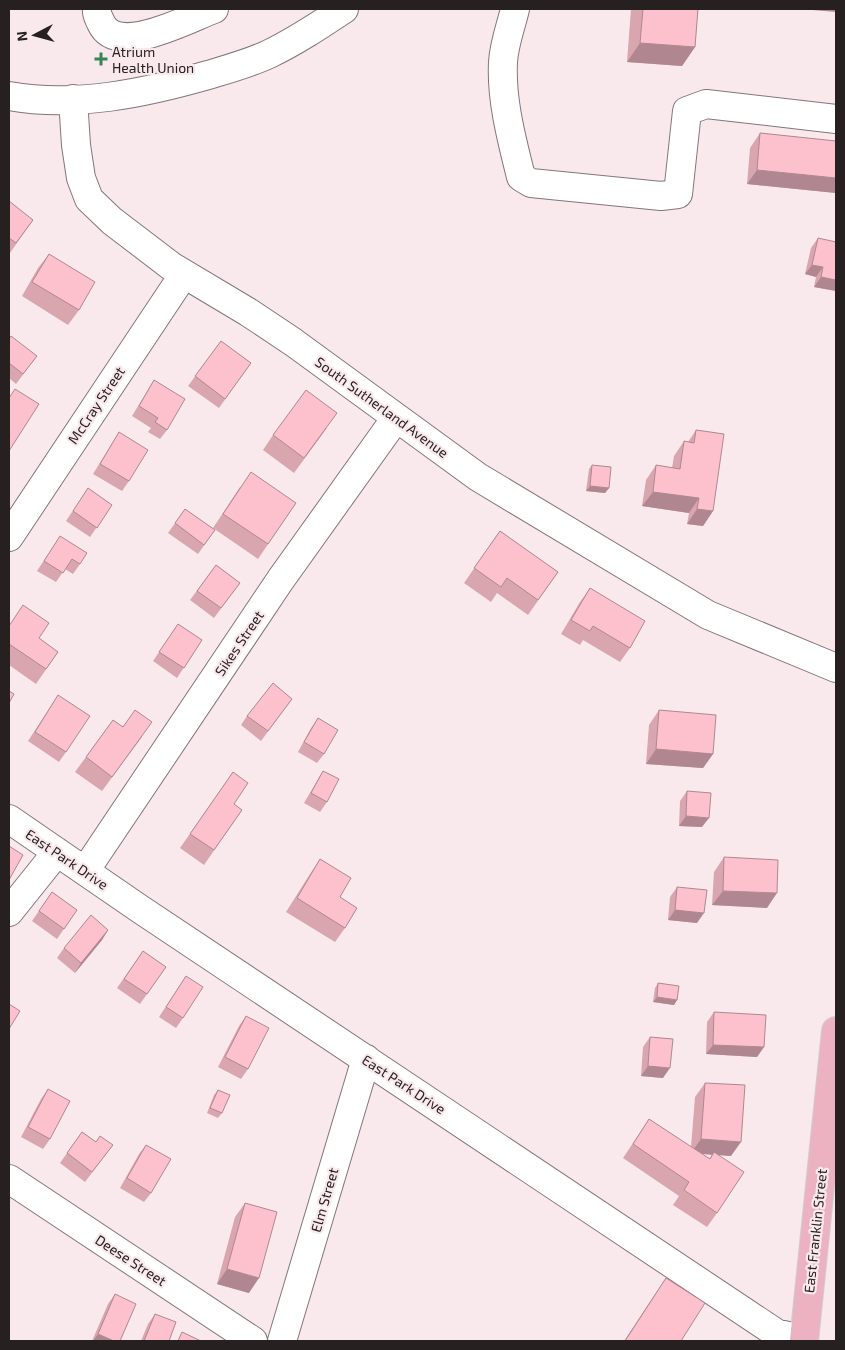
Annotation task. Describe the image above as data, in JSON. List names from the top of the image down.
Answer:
{
  "streets": {
    "main road": ["East Franklin Street"],
    "street": [
      "McCray Street",
      "South Sutherland Avenue",
      "Sikes Street",
      "East Park Drive",
      "Elm Street",
      "Deese Street"
    ]
  },
  "crossings": [
    ["McCray Street", "South Sutherland Avenue"],
    ["South Sutherland Avenue", "Sikes Street"],
    ["Sikes Street", "East Park Drive"],
    ["East Park Drive", "Elm Street"],
    ["East Park Drive", "East Franklin Street"]
  ],
  "places": {
    "health": ["Atrium Health Union"]
  },
  "north": "left"
}
